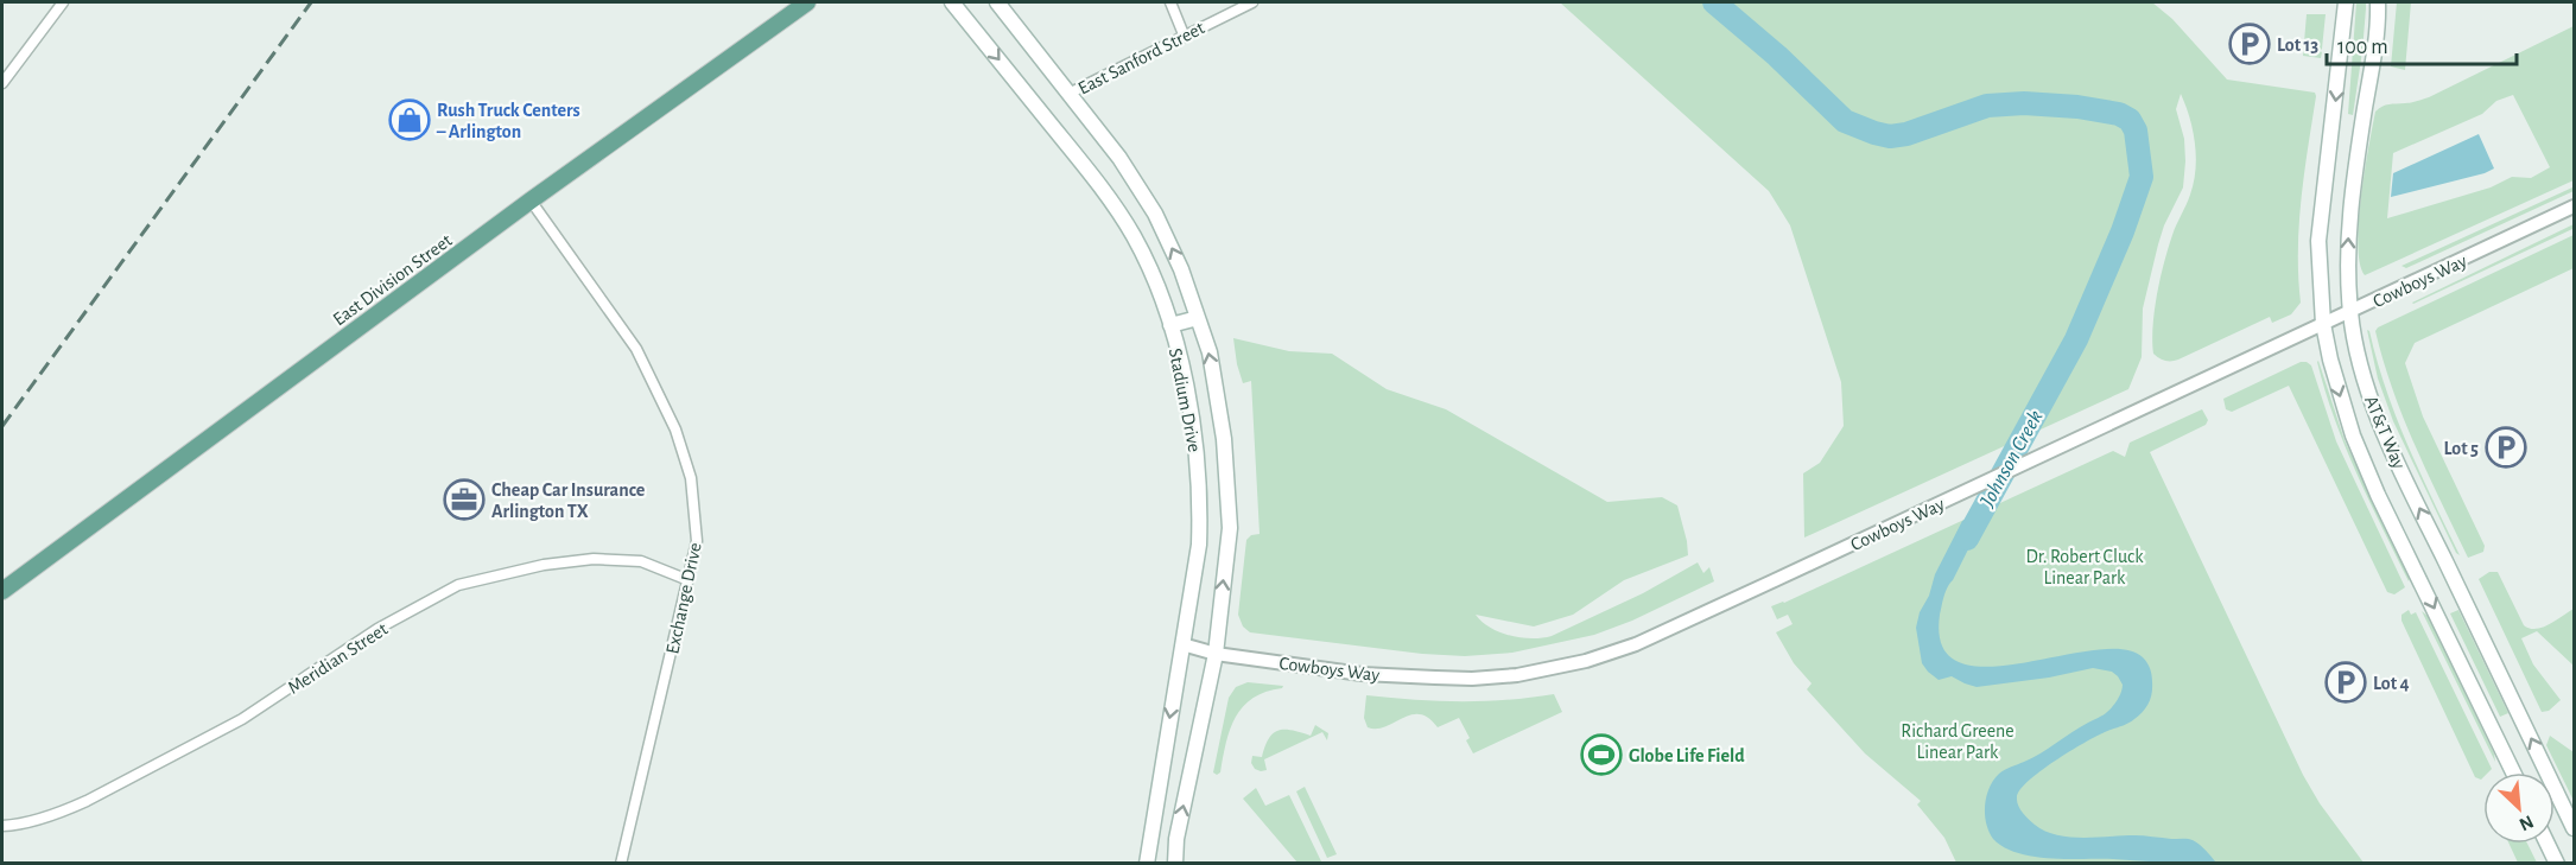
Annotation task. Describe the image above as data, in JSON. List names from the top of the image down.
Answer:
{
  "streets": {
    "main road": ["East Division Street", "Stadium Drive", "AT&T Way"],
    "street": [
      "East Sanford Street",
      "Cowboys Way",
      "Exchange Drive",
      "Meridian Street"
    ]
  },
  "crossings": [
    ["East Sanford Street", "Stadium Drive"],
    ["East Division Street", "Exchange Drive"],
    ["Cowboys Way", "Stadium Drive"],
    ["Cowboys Way", "AT&T Way"],
    ["Exchange Drive", "Meridian Street"]
  ],
  "water": ["Johnson Creek"],
  "parks": ["Dr. Robert Cluck Linear Park", "Richard Greene Linear Park"],
  "places": {
    "parking": ["Lot 13", "Lot 5", "Lot 4"],
    "shop": ["Rush Truck Centers – Arlington"],
    "office": ["Cheap Car Insurance Arlington TX"],
    "sports": ["Globe Life Field"]
  },
  "scale_bar": "100 m",
  "north": "bottom right"
}
